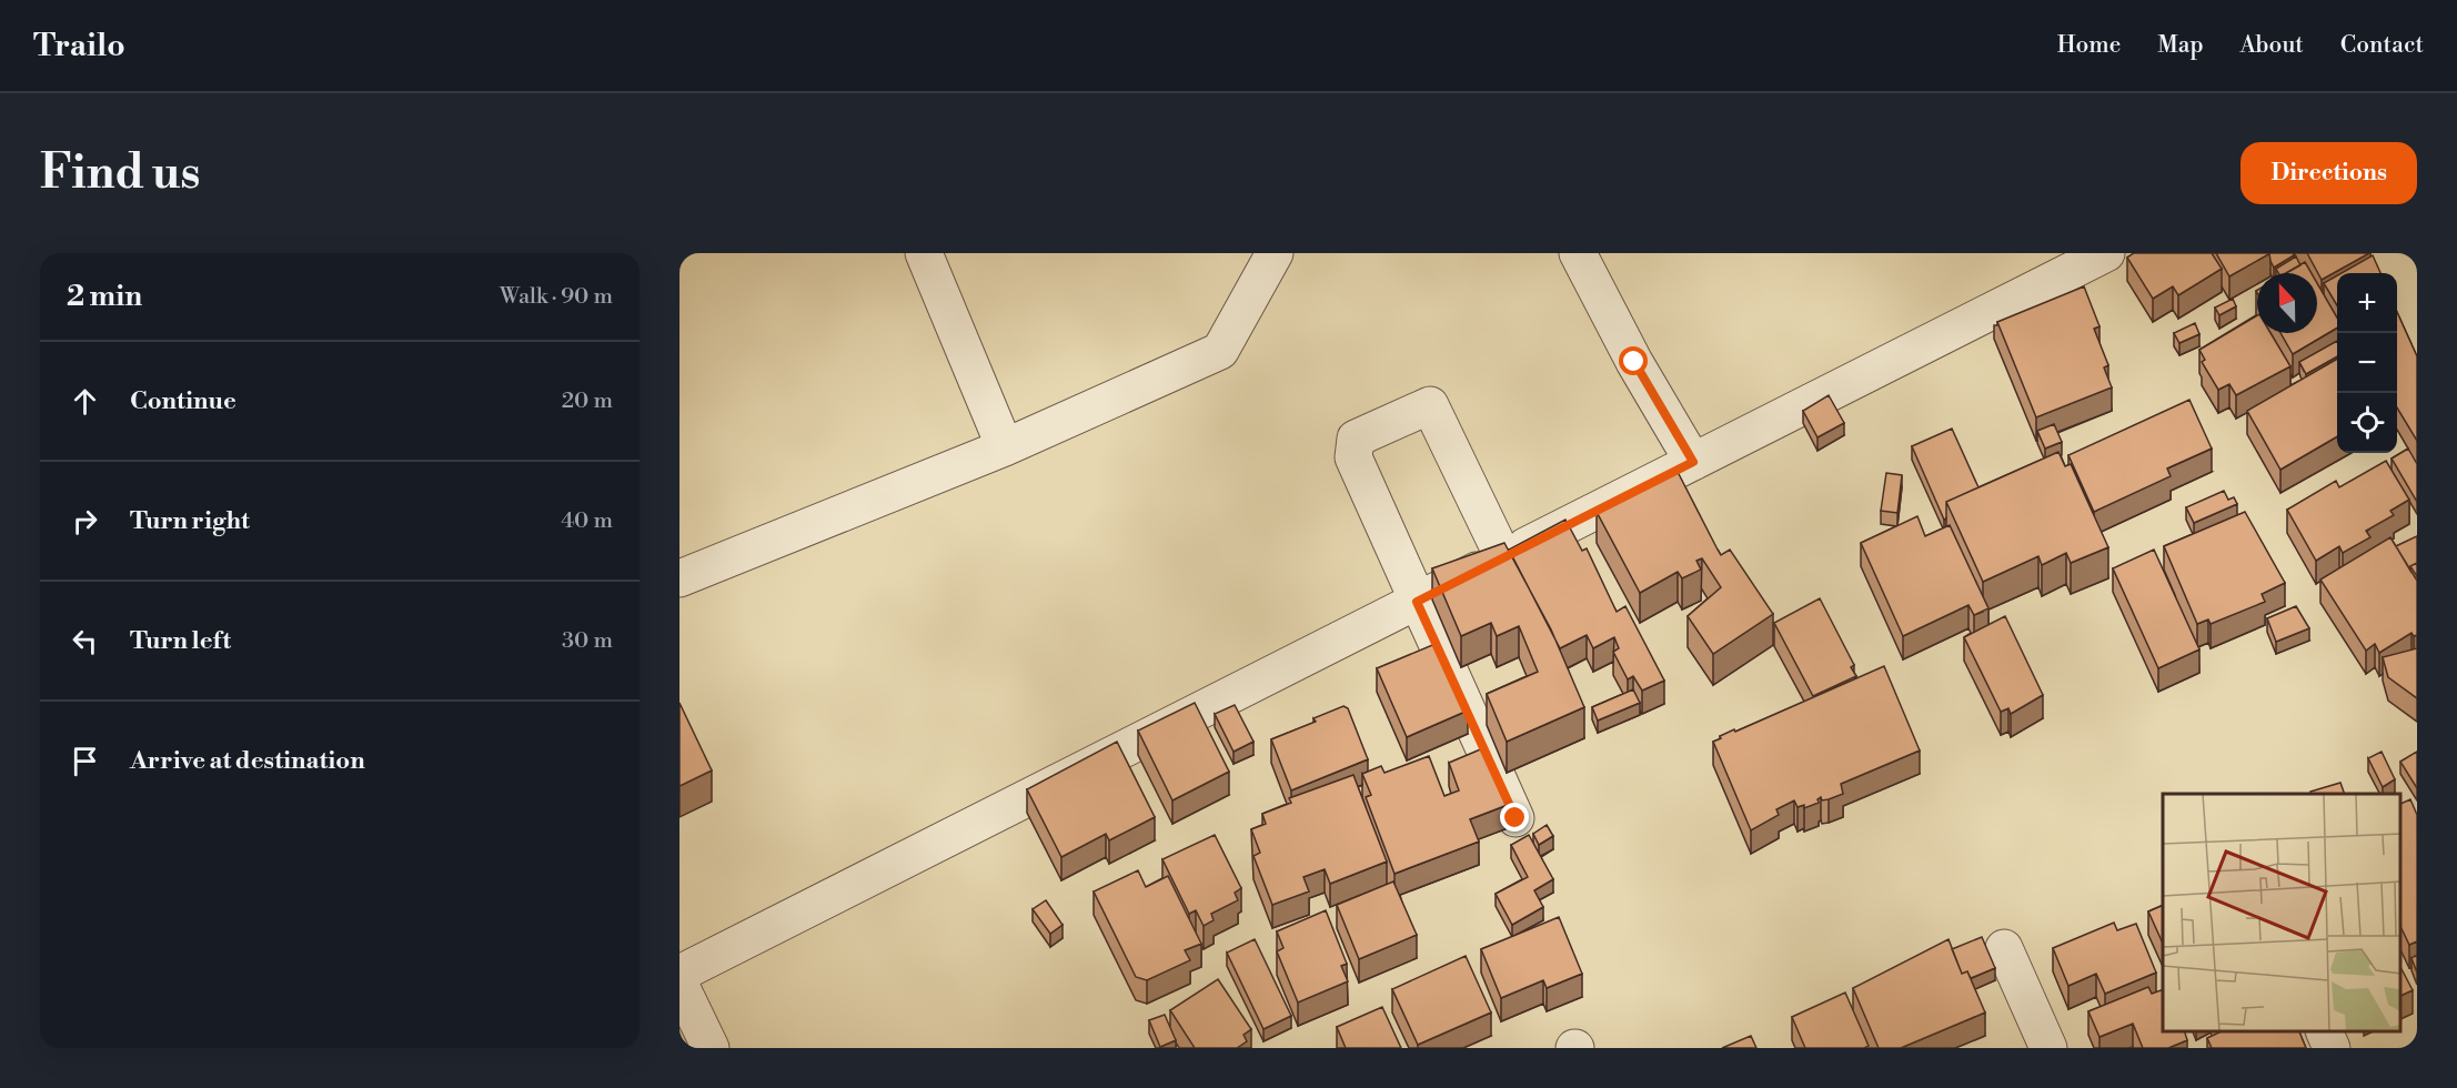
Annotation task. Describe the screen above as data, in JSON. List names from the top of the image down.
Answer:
{
  "north": "top",
  "page": {
    "header": "Trailo",
    "nav": [
      "Home",
      "Map",
      "About",
      "Contact"
    ],
    "buttons": "Directions",
    "title": "Find us",
    "heading": ["2 min", "Walk · 90 m"],
    "map_buttons": ["+", "−"],
    "list": [
      ["Continue", "20 m"],
      ["Turn right", "40 m"],
      ["Turn left", "30 m"],
      "Arrive at destination"
    ]
  }
}
